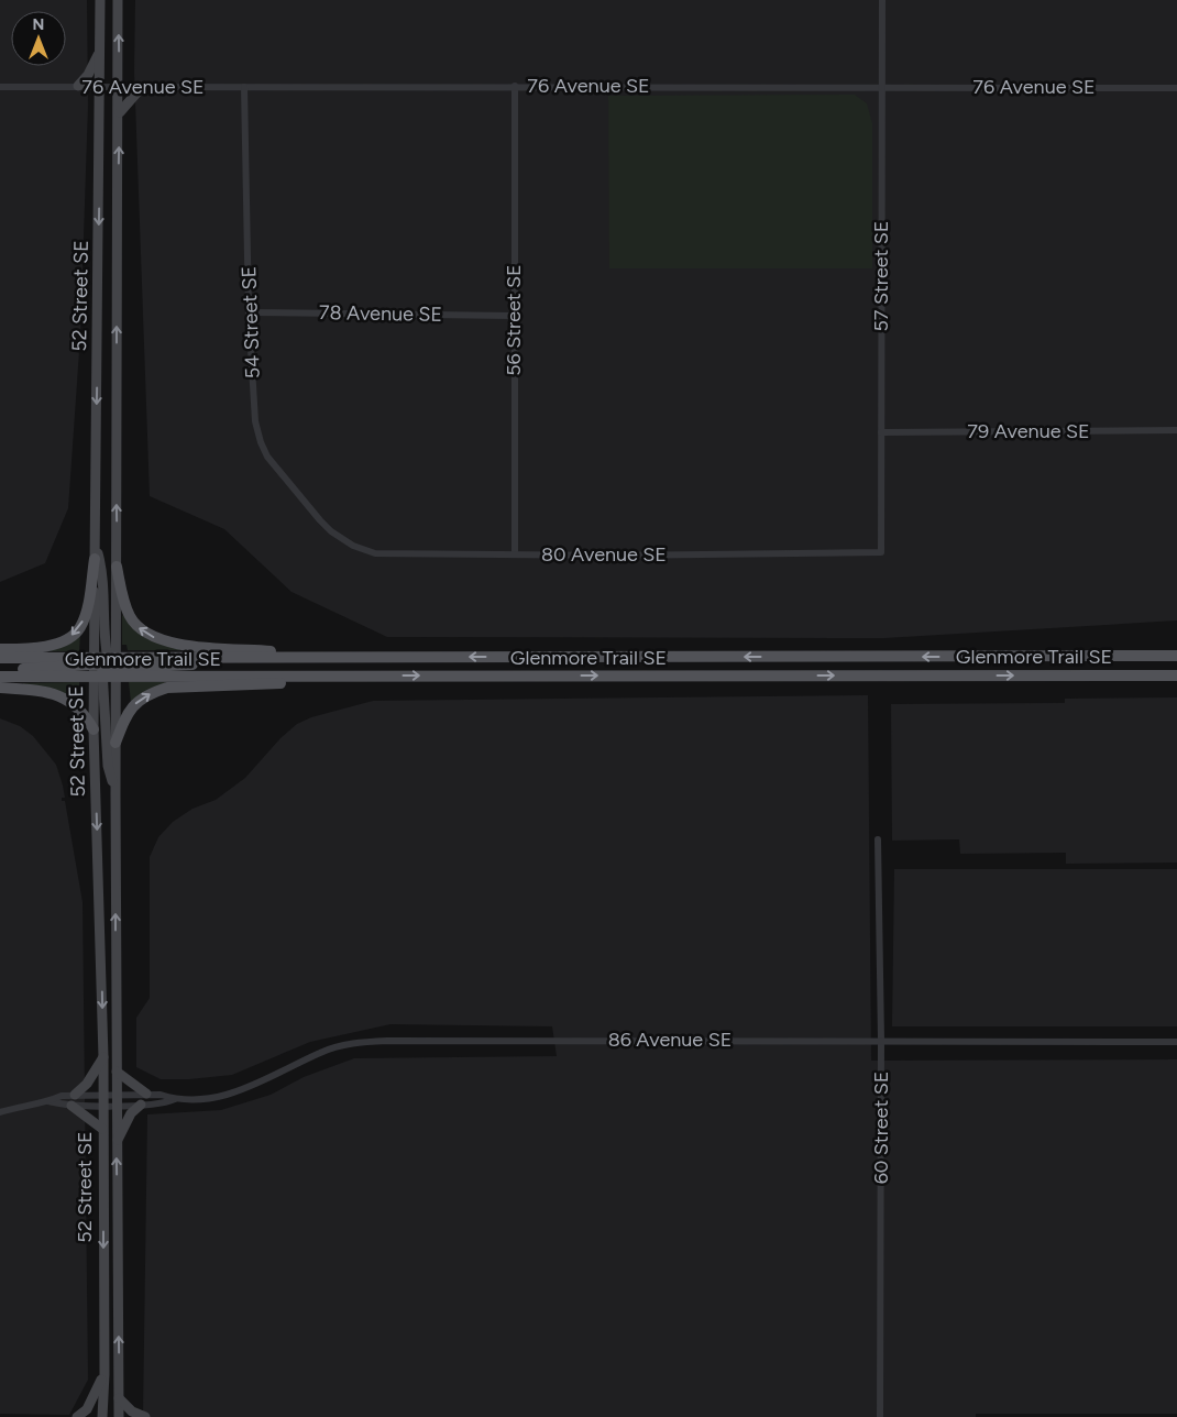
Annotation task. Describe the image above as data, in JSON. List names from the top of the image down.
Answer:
{
  "streets": {
    "main road": ["52 Street SE", "Glenmore Trail SE"],
    "street": [
      "76 Avenue SE",
      "57 Street SE",
      "78 Avenue SE",
      "56 Street SE",
      "54 Street SE",
      "79 Avenue SE",
      "80 Avenue SE",
      "86 Avenue SE",
      "60 Street SE"
    ]
  },
  "crossings": [
    ["76 Avenue SE", "57 Street SE"],
    ["76 Avenue SE", "52 Street SE"],
    ["76 Avenue SE", "56 Street SE"],
    ["76 Avenue SE", "54 Street SE"],
    ["57 Street SE", "79 Avenue SE"],
    ["57 Street SE", "80 Avenue SE"],
    ["52 Street SE", "Glenmore Trail SE"],
    ["52 Street SE", "86 Avenue SE"],
    ["78 Avenue SE", "56 Street SE"],
    ["78 Avenue SE", "54 Street SE"],
    ["56 Street SE", "80 Avenue SE"],
    ["54 Street SE", "80 Avenue SE"],
    ["86 Avenue SE", "60 Street SE"]
  ],
  "north": "top"
}
